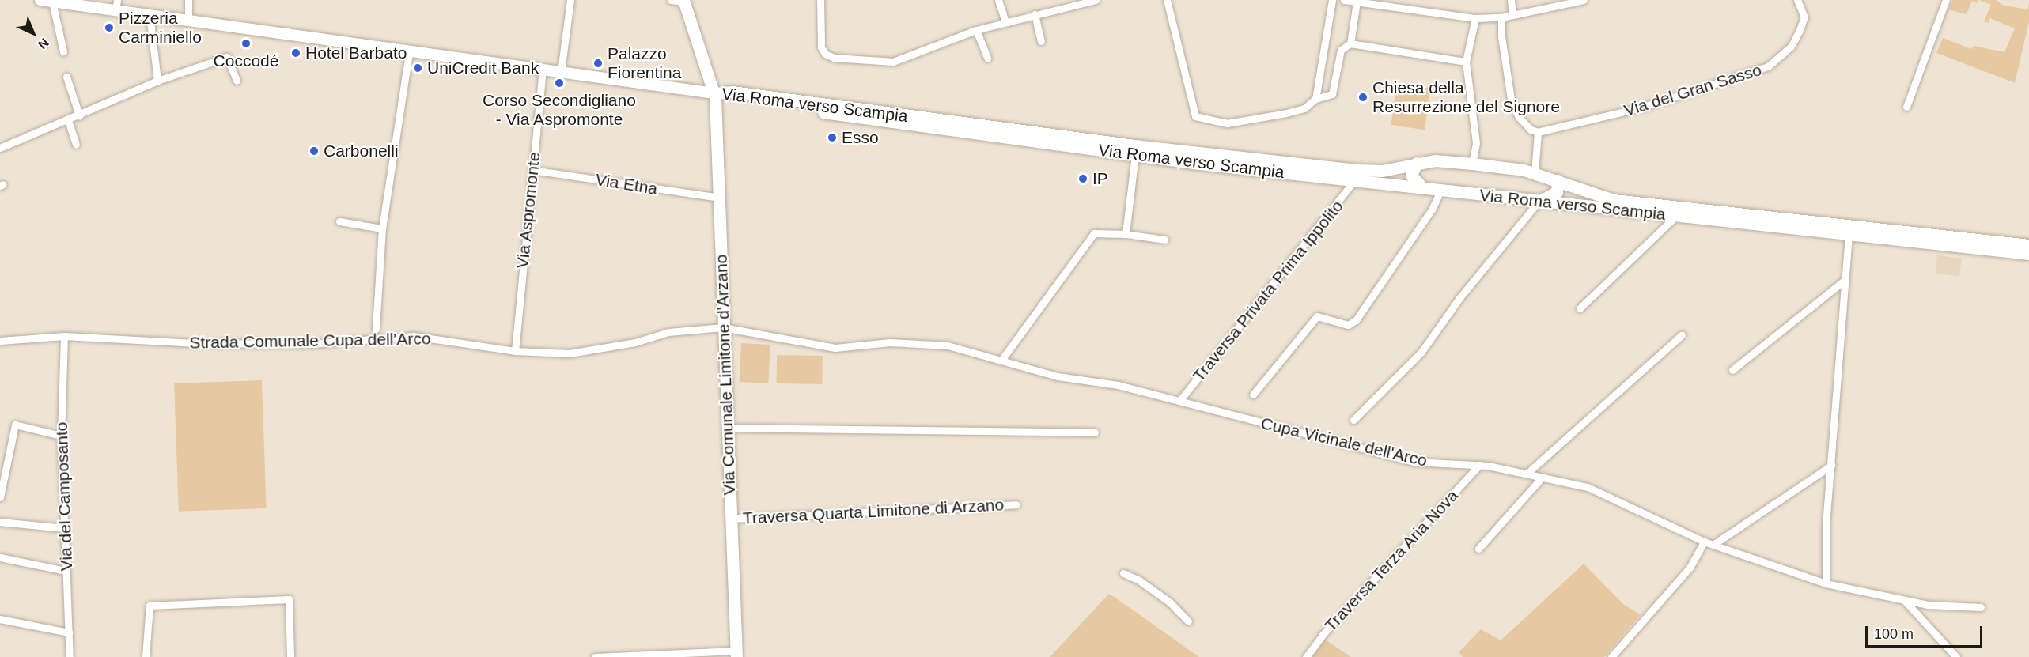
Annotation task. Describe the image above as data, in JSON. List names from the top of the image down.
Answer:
{
  "streets": {
    "main road": ["Via Roma verso Scampia", "Via Comunale Limitone d'Arzano"],
    "street": [
      "Via del Gran Sasso",
      "Via Etna",
      "Via Aspromonte",
      "Traversa Privata Prima Ippolito",
      "Strada Comunale Cupa dell'Arco",
      "Cupa Vicinale dell'Arco",
      "Via del Camposanto",
      "Traversa Quarta Limitone di Arzano",
      "Traversa Terza Aria Nova"
    ]
  },
  "crossings": [
    ["Via Roma verso Scampia", "Traversa Privata Prima Ippolito"],
    ["Via Roma verso Scampia", "Via Comunale Limitone d'Arzano"],
    ["Via Etna", "Via Aspromonte"],
    ["Via Etna", "Via Comunale Limitone d'Arzano"],
    ["Via Aspromonte", "Strada Comunale Cupa dell'Arco"],
    ["Traversa Privata Prima Ippolito", "Cupa Vicinale dell'Arco"],
    ["Strada Comunale Cupa dell'Arco", "Via Comunale Limitone d'Arzano"],
    ["Strada Comunale Cupa dell'Arco", "Cupa Vicinale dell'Arco"],
    ["Strada Comunale Cupa dell'Arco", "Via del Camposanto"],
    ["Via Comunale Limitone d'Arzano", "Cupa Vicinale dell'Arco"],
    ["Via Comunale Limitone d'Arzano", "Traversa Quarta Limitone di Arzano"],
    ["Cupa Vicinale dell'Arco", "Traversa Terza Aria Nova"]
  ],
  "places": [
    "Pizzeria Carminiello",
    "Coccodé",
    "Hotel Barbato",
    "Palazzo Fiorentina",
    "UniCredit Bank",
    "Corso Secondigliano - Via Aspromonte",
    "Chiesa della Resurrezione del Signore",
    "Esso",
    "Carbonelli",
    "IP"
  ],
  "scale_bar": "100 m",
  "north": "bottom right"
}
